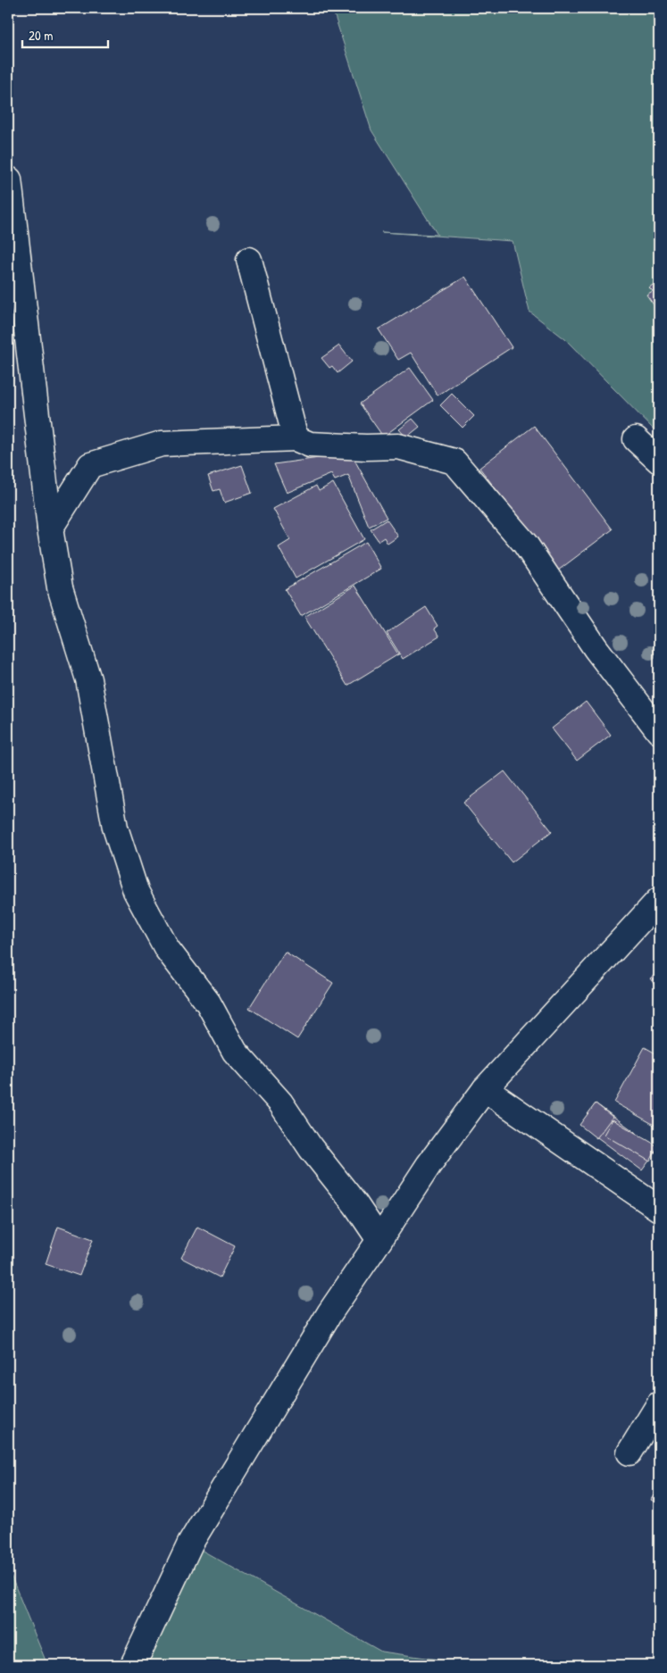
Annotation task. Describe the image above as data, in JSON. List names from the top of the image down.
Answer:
{
  "scale_bar": "20 m"
}
